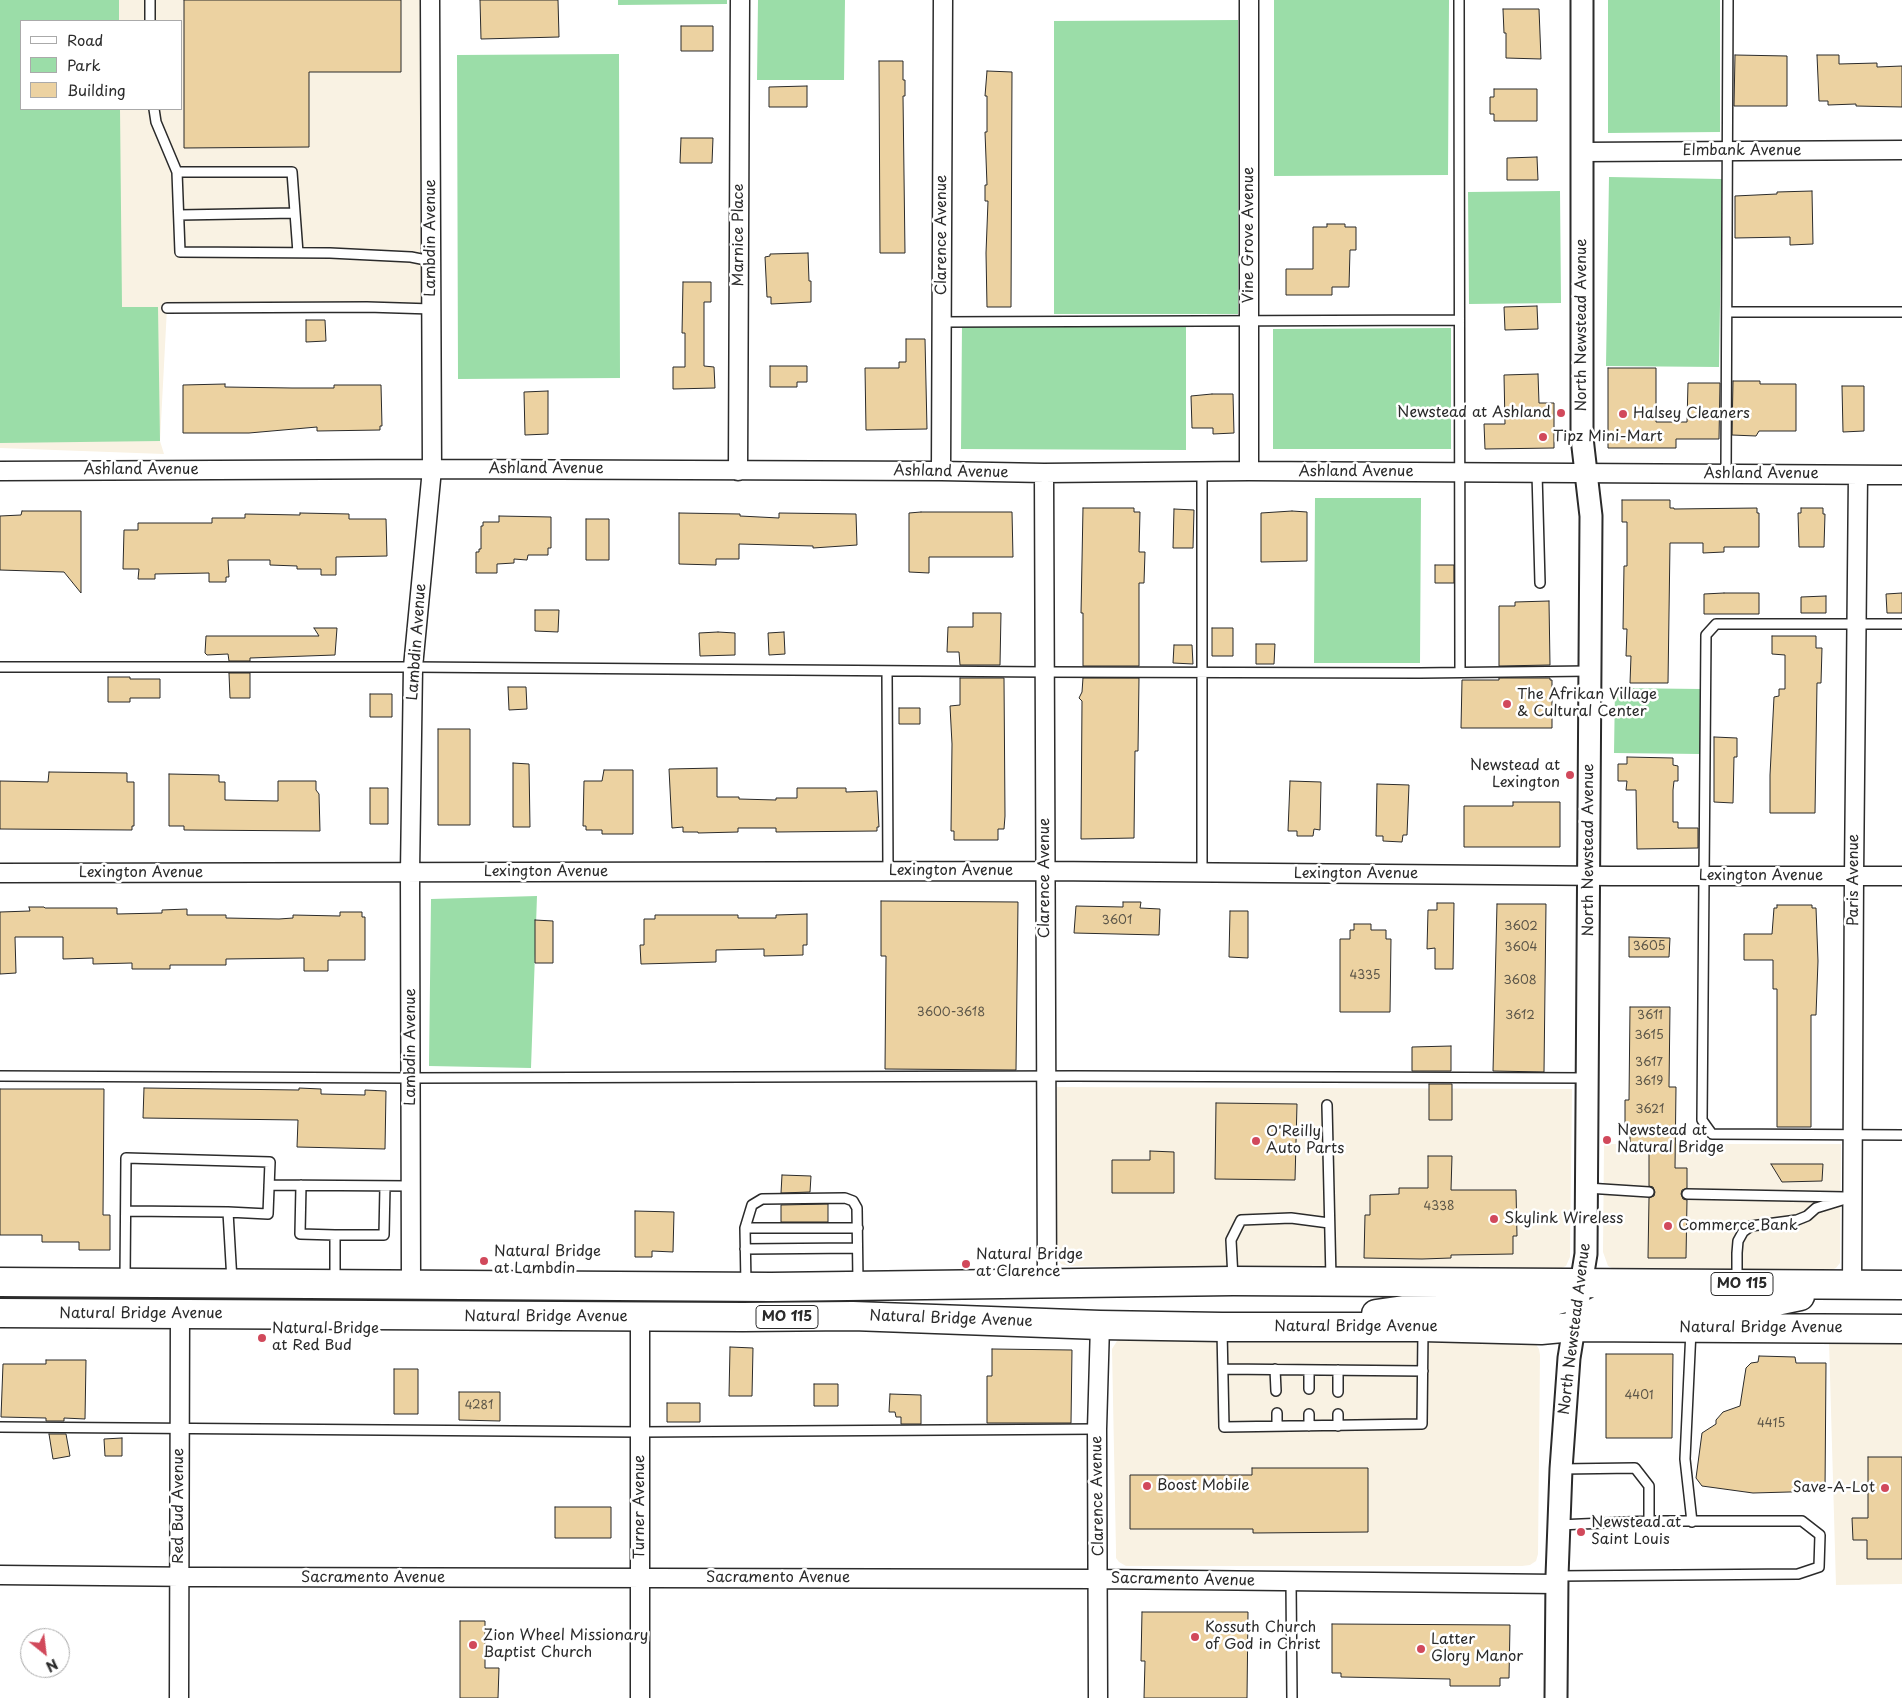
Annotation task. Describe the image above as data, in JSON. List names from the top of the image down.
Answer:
{
  "streets": {
    "main road": ["MO 115", "Natural Bridge Avenue"],
    "street": [
      "Elmbank Avenue",
      "Marnice Place",
      "Clarence Avenue",
      "Vine Grove Avenue",
      "Lambdin Avenue",
      "North Newstead Avenue",
      "Ashland Avenue",
      "Lexington Avenue",
      "Paris Avenue",
      "Red Bud Avenue",
      "Turner Avenue",
      "Sacramento Avenue"
    ]
  },
  "crossings": [
    ["Elmbank Avenue", "North Newstead Avenue"],
    ["Marnice Place", "Ashland Avenue"],
    ["Clarence Avenue", "Ashland Avenue"],
    ["Clarence Avenue", "Lexington Avenue"],
    ["Clarence Avenue", "Natural Bridge Avenue"],
    ["Clarence Avenue", "Sacramento Avenue"],
    ["Vine Grove Avenue", "Ashland Avenue"],
    ["Lambdin Avenue", "Ashland Avenue"],
    ["Lambdin Avenue", "Lexington Avenue"],
    ["Lambdin Avenue", "Natural Bridge Avenue"],
    ["North Newstead Avenue", "Ashland Avenue"],
    ["North Newstead Avenue", "Lexington Avenue"],
    ["North Newstead Avenue", "Natural Bridge Avenue"],
    ["North Newstead Avenue", "Sacramento Avenue"],
    ["Ashland Avenue", "Paris Avenue"],
    ["Lexington Avenue", "Paris Avenue"],
    ["Paris Avenue", "Natural Bridge Avenue"],
    ["Natural Bridge Avenue", "Red Bud Avenue"],
    ["Natural Bridge Avenue", "Turner Avenue"],
    ["Red Bud Avenue", "Sacramento Avenue"],
    ["Turner Avenue", "Sacramento Avenue"]
  ],
  "places": [
    "Newstead at Ashland",
    "Halsey Cleaners",
    "Tipz Mini-Mart",
    "The Afrikan Village & Cultural Center",
    "Newstead at Lexington",
    "Newstead at Natural Bridge",
    "O'Reilly Auto Parts",
    "Skylink Wireless",
    "Commerce Bank",
    "Natural Bridge at Lambdin",
    "Natural Bridge at Clarence",
    "Natural Bridge at Red Bud",
    "Boost Mobile",
    "Save-A-Lot",
    "Newstead at Saint Louis",
    "Kossuth Church of God in Christ",
    "Zion Wheel Missionary Baptist Church",
    "Latter Glory Manor"
  ],
  "house_numbers": [
    "3601",
    "3602",
    "3605",
    "3604",
    "4335",
    "3608",
    "3600-3618",
    "3612",
    "3611",
    "3615",
    "3617",
    "3619",
    "3621",
    "4338",
    "4401",
    "4281",
    "4415"
  ],
  "legend": ["Road", "Park", "Building"],
  "north": "bottom right"
}
